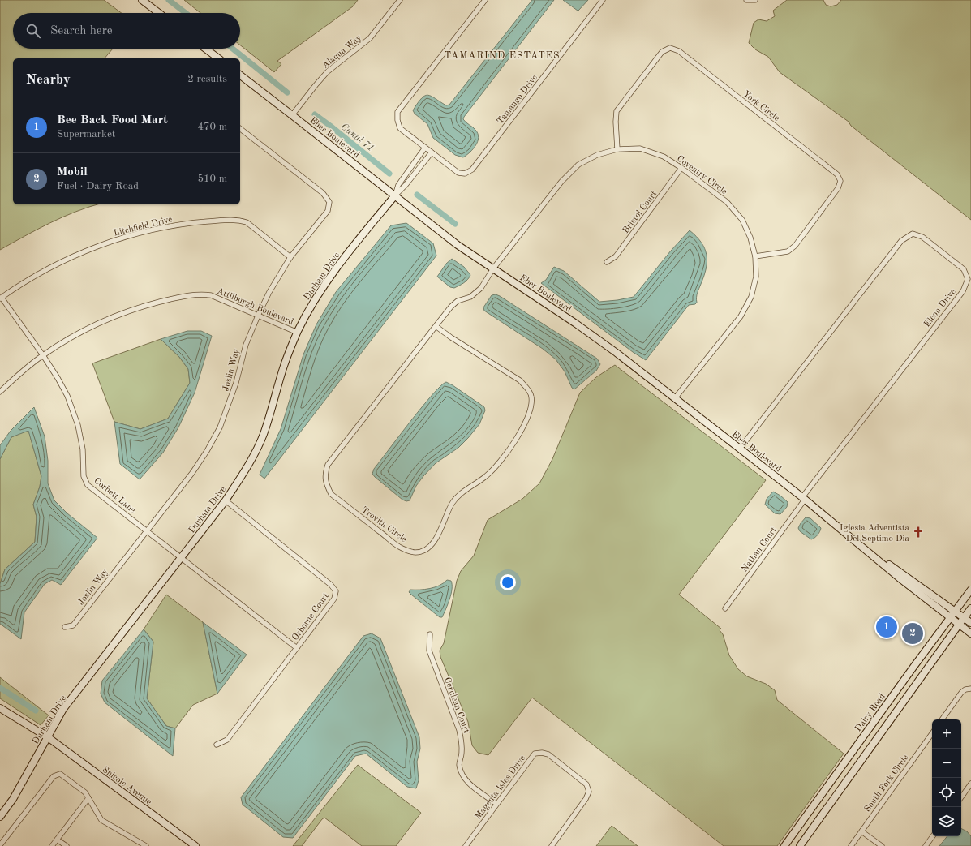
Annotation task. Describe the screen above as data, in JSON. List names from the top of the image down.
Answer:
{
  "streets": {
    "street": [
      "Alaqua Way",
      "Tamango Drive",
      "York Circle",
      "Eber Boulevard",
      "Coventry Circle",
      "Bristol Court",
      "Litchfield Drive",
      "Durham Drive",
      "Attilburgh Boulevard",
      "Elcon Drive",
      "Joslin Way",
      "Corbett Lane",
      "Trovita Circle",
      "Nathan Court",
      "Orborne Court",
      "Cerulean Court",
      "Dairy Road",
      "South Fork Circle",
      "Snicole Avenue",
      "Magenta Isles Drive"
    ]
  },
  "crossings": [
    ["Alaqua Way", "Eber Boulevard"],
    ["York Circle", "Coventry Circle"],
    ["Eber Boulevard", "Coventry Circle"],
    ["Eber Boulevard", "Durham Drive"],
    ["Eber Boulevard", "Elcon Drive"],
    ["Eber Boulevard", "Trovita Circle"],
    ["Eber Boulevard", "Nathan Court"],
    ["Eber Boulevard", "Dairy Road"],
    ["Coventry Circle", "Bristol Court"],
    ["Coventry Circle", "Trovita Circle"],
    ["Litchfield Drive", "Joslin Way"],
    ["Litchfield Drive", "Corbett Lane"],
    ["Durham Drive", "Attilburgh Boulevard"],
    ["Durham Drive", "Corbett Lane"],
    ["Durham Drive", "Orborne Court"],
    ["Durham Drive", "Snicole Avenue"],
    ["Attilburgh Boulevard", "Joslin Way"],
    ["Attilburgh Boulevard", "Corbett Lane"],
    ["Elcon Drive", "Nathan Court"],
    ["Joslin Way", "Corbett Lane"],
    ["Corbett Lane", "Orborne Court"],
    ["Cerulean Court", "Magenta Isles Drive"]
  ],
  "districts": ["TAMARIND ESTATES"],
  "water": ["Canal 71"],
  "places": {
    "church": ["Iglesia Adventista Del Septimo Dia"]
  },
  "page": {
    "search": "Search here",
    "heading": ["Nearby", "2 results"],
    "list": [
      {
        "mark": "1",
        "name": "Bee Back Food Mart",
        "note": "Supermarket",
        "value": "470 m"
      },
      {
        "mark": "2",
        "name": "Mobil",
        "note": "Fuel · Dairy Road",
        "value": "510 m"
      }
    ],
    "pins": ["1", "2"],
    "map_buttons": ["+", "−"]
  }
}
